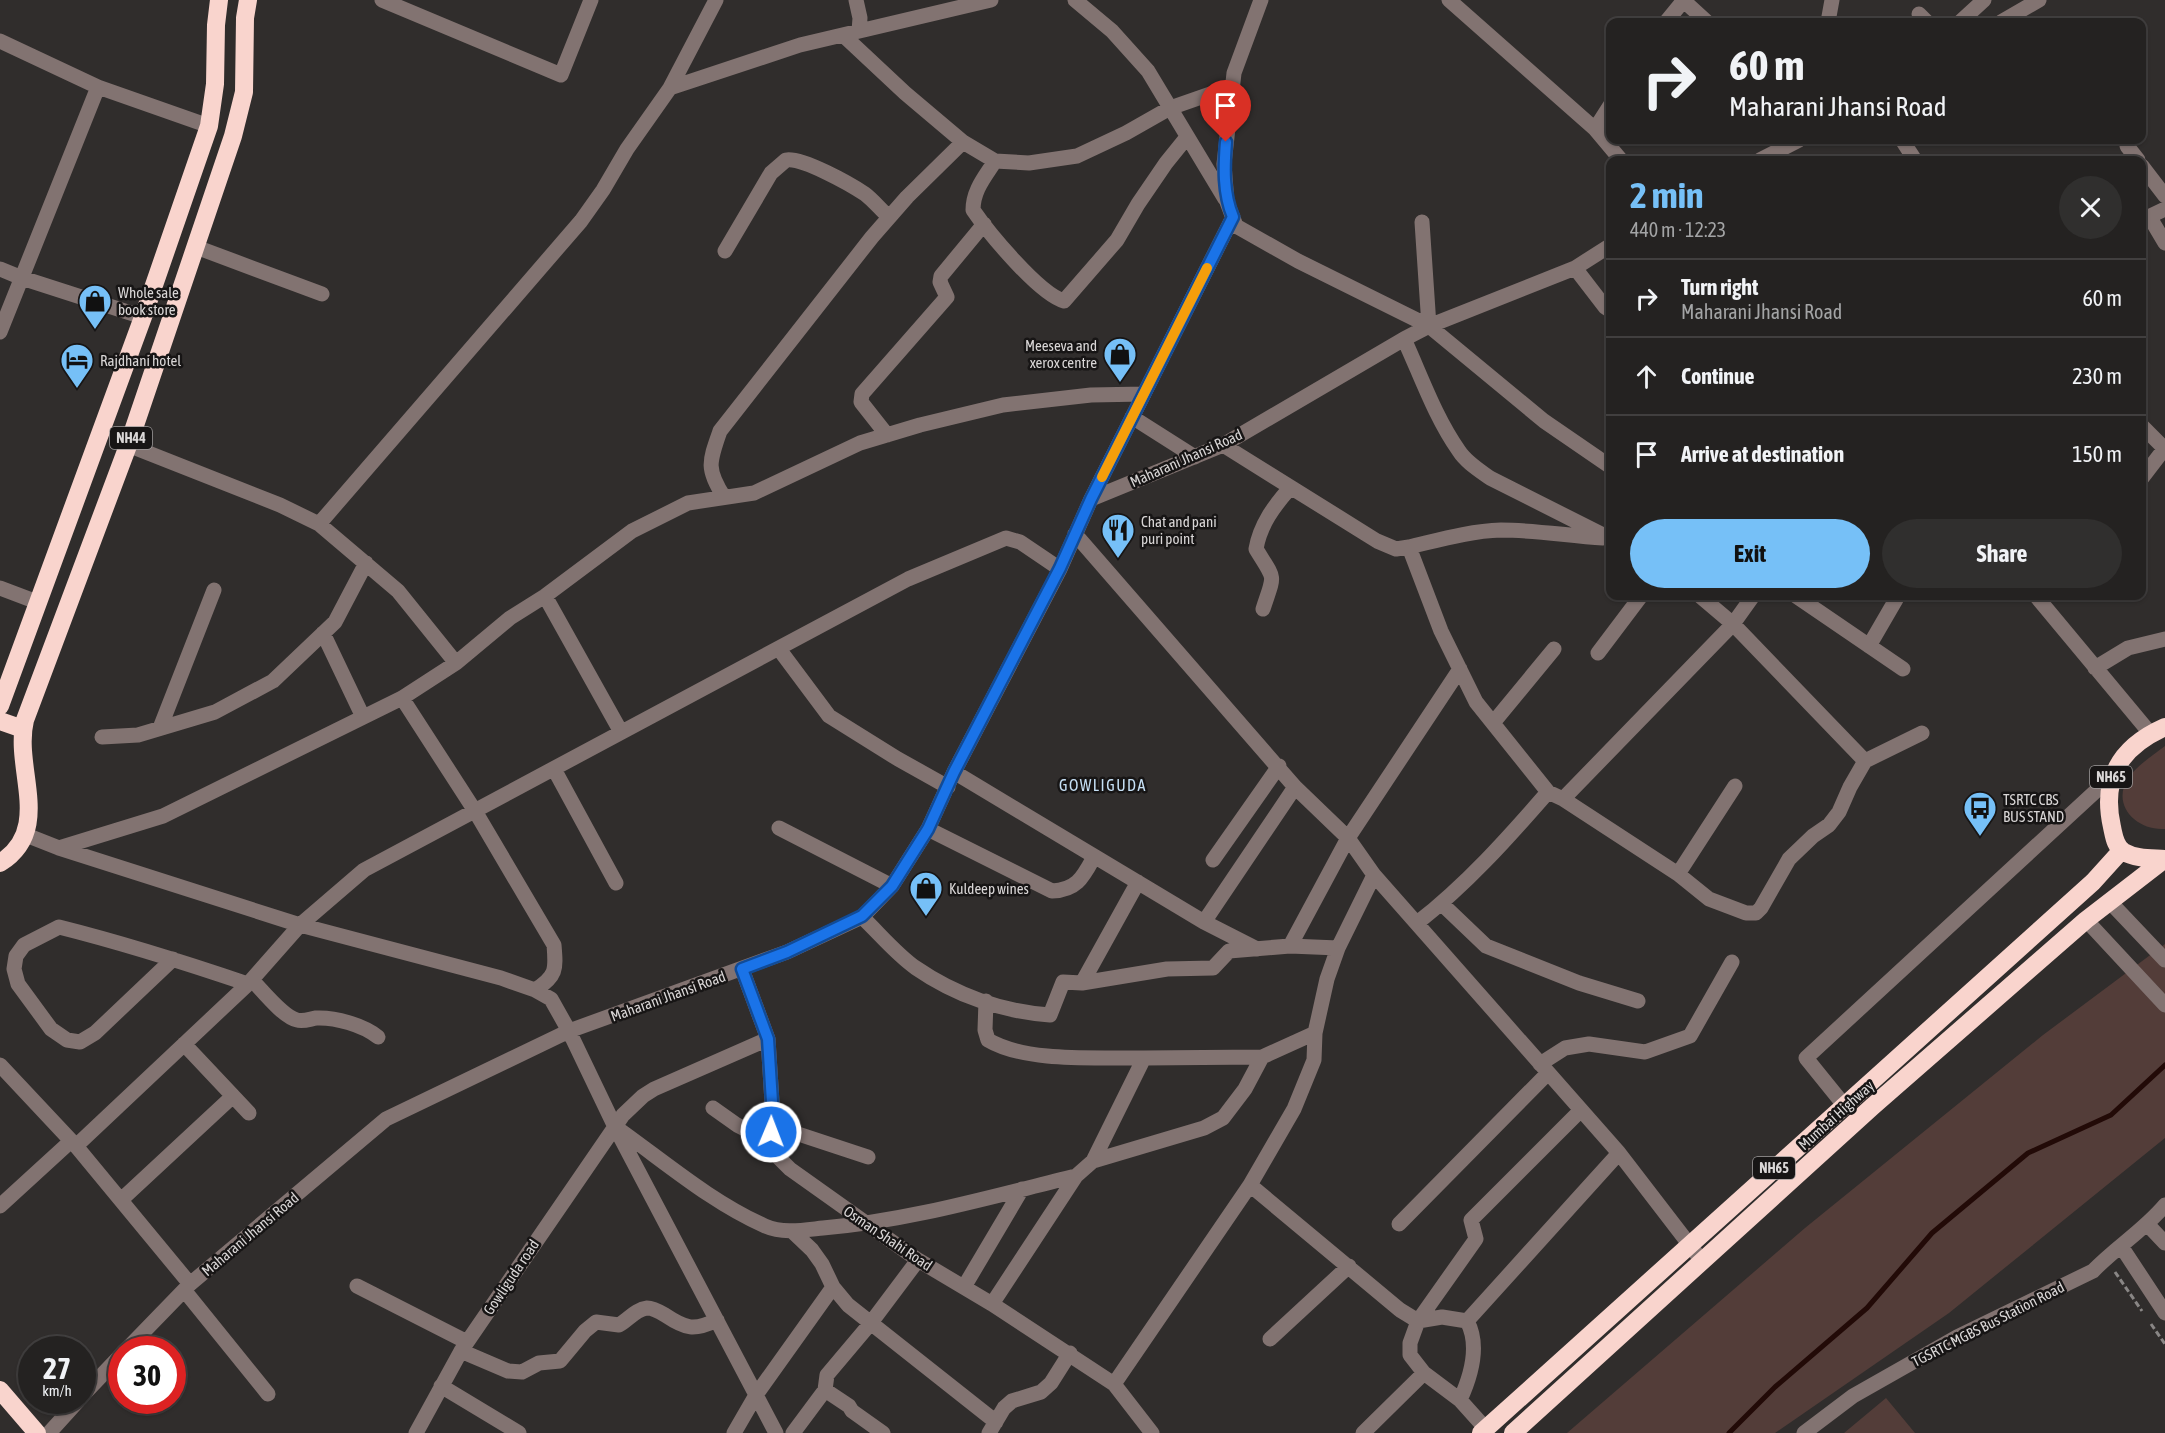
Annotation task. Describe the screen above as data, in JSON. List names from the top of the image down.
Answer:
{
  "streets": {
    "highway": ["NH44", "NH65", "Mumbai Highway"],
    "street": [
      "Maharani Jhansi Road",
      "Osman Shahi Road",
      "Gowliguda road",
      "TGSRTC MGBS Bus Station Road"
    ]
  },
  "crossings": [
    ["NH65", "Mumbai Highway"]
  ],
  "districts": ["GOWLIGUDA"],
  "places": {
    "shop": ["Whole sale book store", "Meeseva and xerox centre", "Kuldeep wines"],
    "hotel": ["Rajdhani hotel"],
    "restaurant": ["Chat and pani puri point"],
    "bus stop": ["TSRTC CBS BUS STAND"]
  },
  "page": {
    "turn": ["60 m", "Maharani Jhansi Road"],
    "heading": ["2 min", "440 m · 12:23"],
    "list": [
      {
        "name": "Turn right",
        "note": "Maharani Jhansi Road",
        "value": "60 m"
      },
      {
        "name": "Continue",
        "value": "230 m"
      },
      {
        "name": "Arrive at destination",
        "value": "150 m"
      }
    ],
    "buttons": ["Exit", "Share"],
    "speed": "27 km/h",
    "limit": "30"
  }
}
